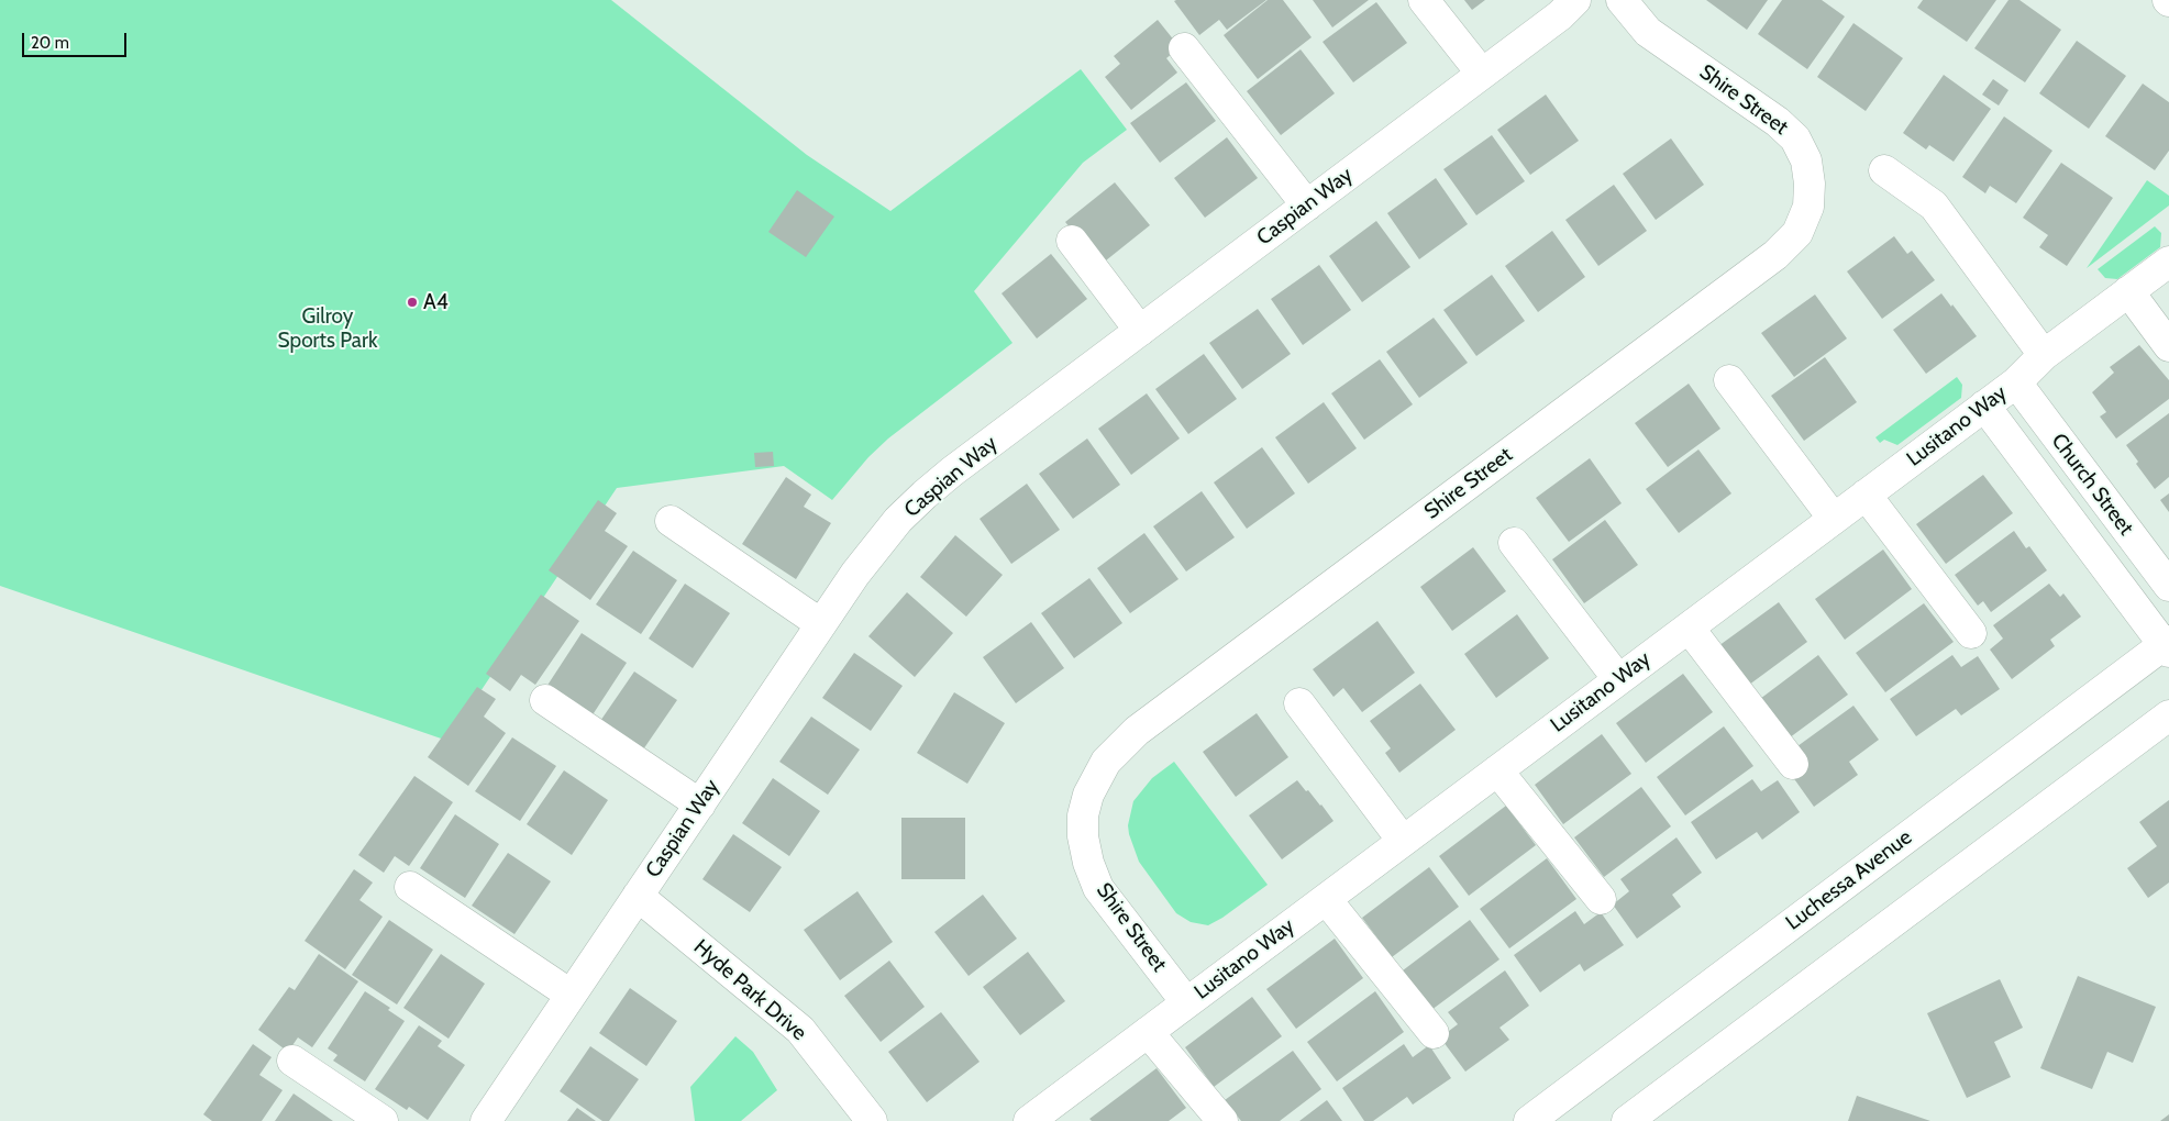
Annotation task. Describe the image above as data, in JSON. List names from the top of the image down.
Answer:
{
  "streets": {
    "street": [
      "Shire Street",
      "Caspian Way",
      "Lusitano Way",
      "Church Street",
      "Luchessa Avenue",
      "Hyde Park Drive"
    ]
  },
  "crossings": [
    ["Shire Street", "Lusitano Way"],
    ["Caspian Way", "Hyde Park Drive"],
    ["Lusitano Way", "Church Street"]
  ],
  "parks": ["Gilroy Sports Park"],
  "places": ["A4"],
  "scale_bar": "20 m"
}
